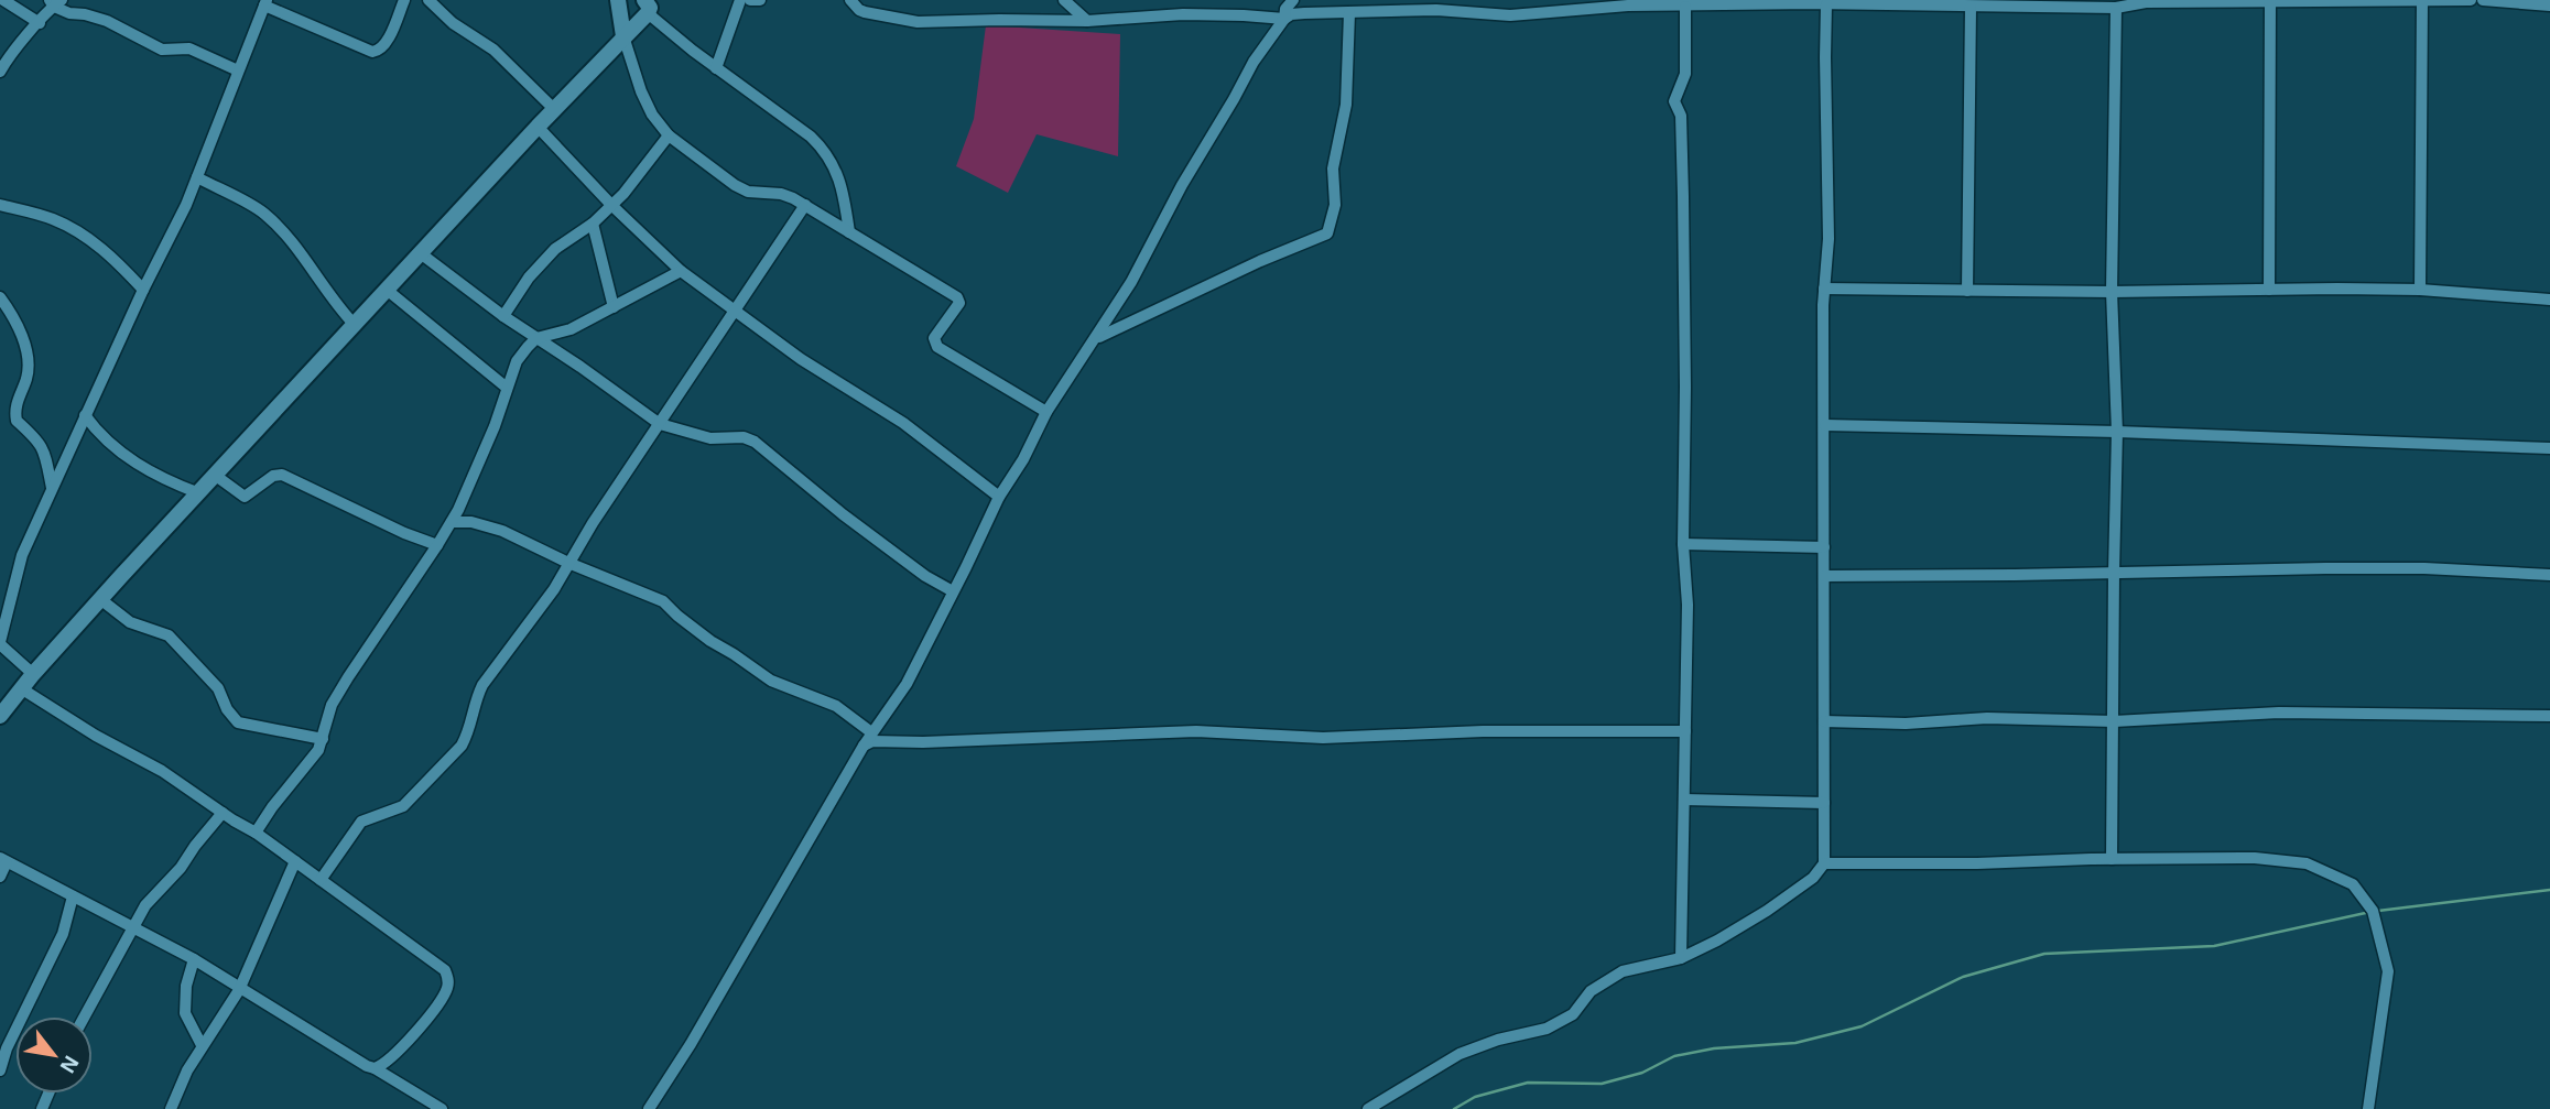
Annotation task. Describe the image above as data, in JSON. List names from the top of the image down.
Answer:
{
  "north": "bottom right"
}
